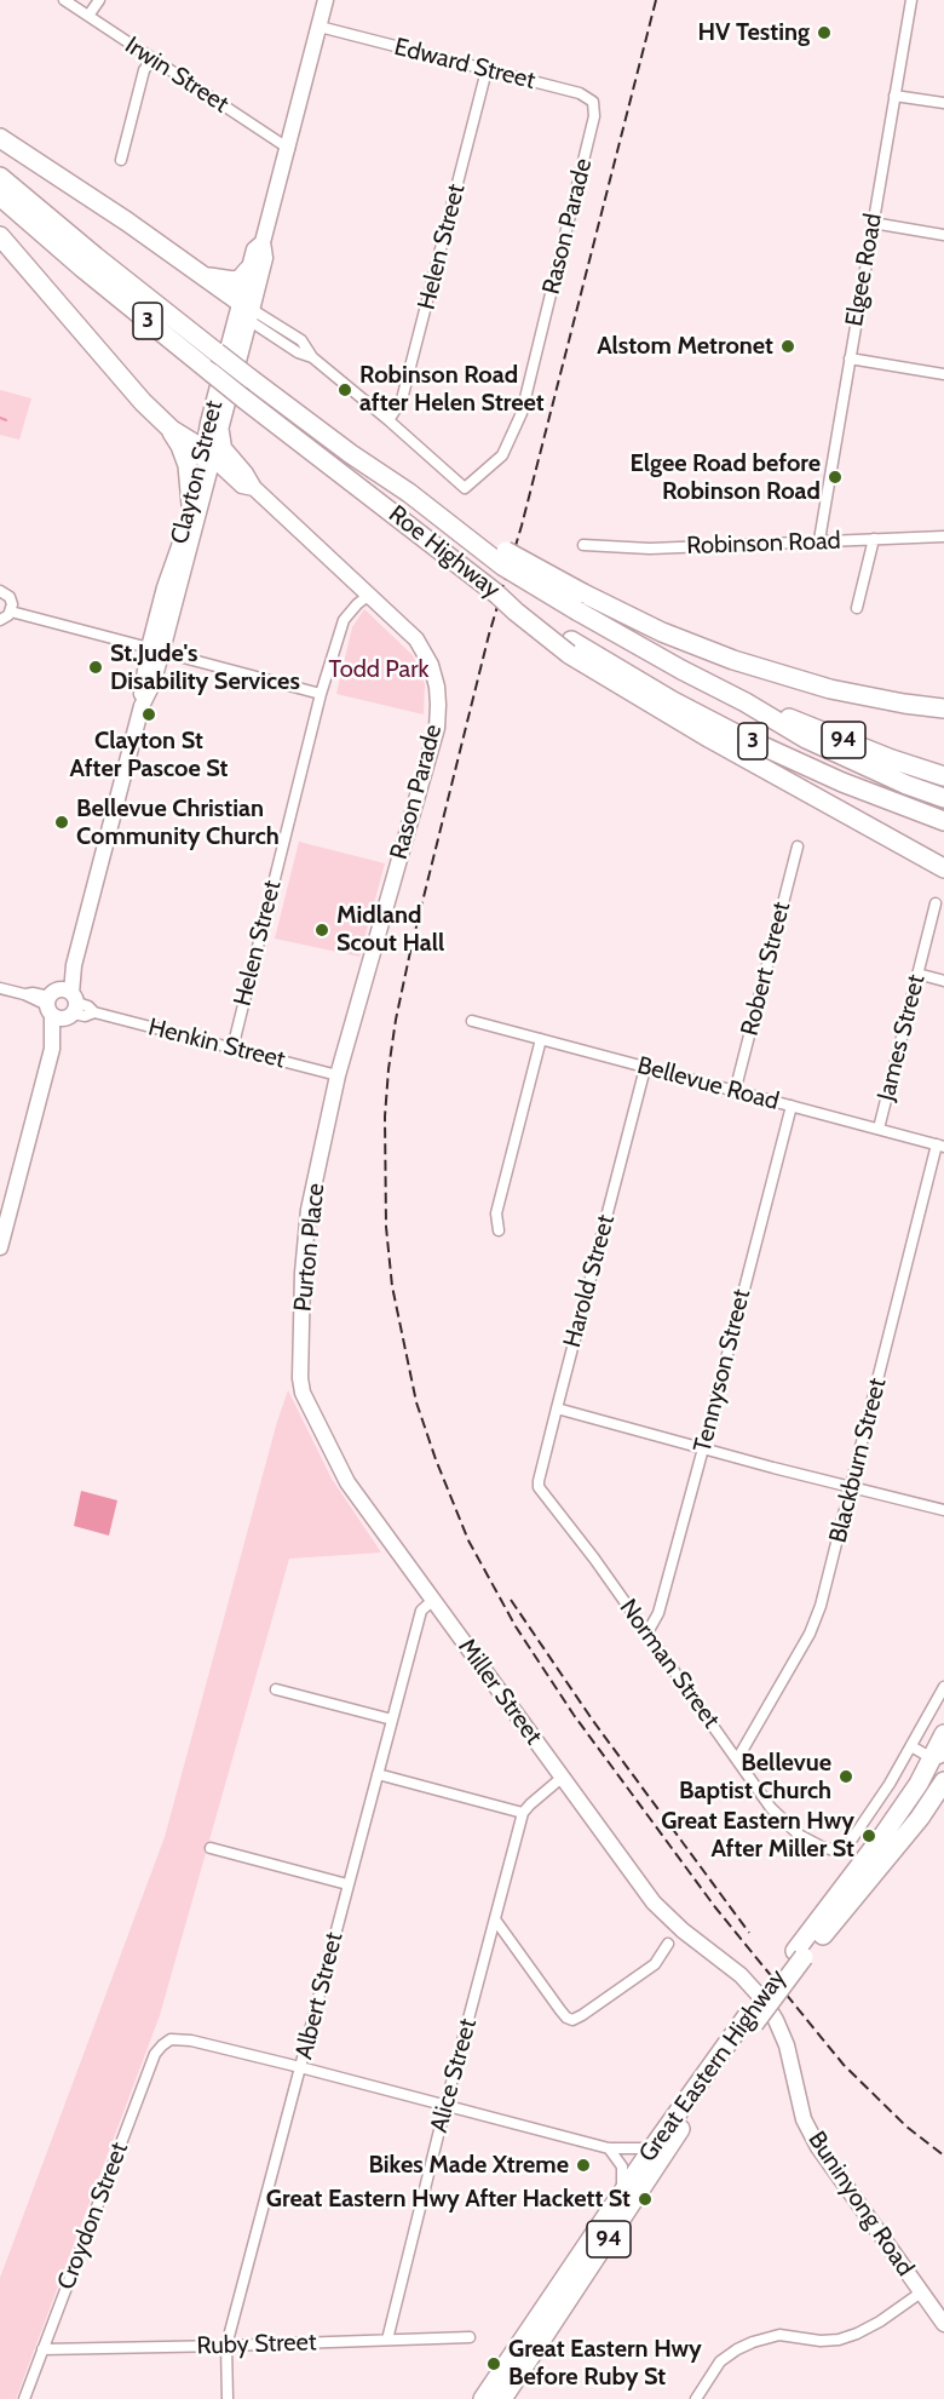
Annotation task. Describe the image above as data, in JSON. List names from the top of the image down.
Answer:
{
  "streets": {
    "highway": [
      "3",
      "Roe Highway",
      "94",
      "Great Eastern Highway"
    ],
    "main road": [
      "Rason Parade",
      "Clayton Street",
      "Purton Place",
      "Miller Street",
      "Buninyong Road"
    ],
    "street": [
      "Edward Street",
      "Irwin Street",
      "Helen Street",
      "Elgee Road",
      "Robinson Road",
      "Robert Street",
      "James Street",
      "Henkin Street",
      "Bellevue Road",
      "Harold Street",
      "Tennyson Street",
      "Blackburn Street",
      "Norman Street",
      "Albert Street",
      "Alice Street",
      "Croydon Street",
      "Ruby Street"
    ]
  },
  "crossings": [
    ["Edward Street", "Rason Parade"],
    ["Edward Street", "Helen Street"],
    ["Edward Street", "Clayton Street"],
    ["Irwin Street", "Clayton Street"],
    ["Rason Parade", "Helen Street"],
    ["Rason Parade", "Clayton Street"],
    ["Rason Parade", "Henkin Street"],
    ["Rason Parade", "Purton Place"],
    ["Helen Street", "Henkin Street"],
    ["Elgee Road", "Robinson Road"],
    ["Clayton Street", "Henkin Street"],
    ["Roe Highway", "94"],
    ["Robert Street", "Bellevue Road"],
    ["James Street", "Bellevue Road"],
    ["Henkin Street", "Purton Place"],
    ["Bellevue Road", "Harold Street"],
    ["Bellevue Road", "Tennyson Street"],
    ["Bellevue Road", "Blackburn Street"],
    ["Purton Place", "Miller Street"],
    ["Harold Street", "Norman Street"],
    ["Tennyson Street", "Norman Street"],
    ["Blackburn Street", "Norman Street"],
    ["Miller Street", "Albert Street"],
    ["Miller Street", "Buninyong Road"],
    ["Albert Street", "Croydon Street"],
    ["Albert Street", "Ruby Street"],
    ["Alice Street", "Ruby Street"],
    ["Croydon Street", "Ruby Street"]
  ],
  "parks": ["Todd Park"],
  "places": [
    "HV Testing",
    "Alstom Metronet",
    "Robinson Road after Helen Street",
    "Elgee Road before Robinson Road",
    "St.Jude's Disability Services",
    "Clayton St After Pascoe St",
    "Bellevue Christian Community Church",
    "Midland Scout Hall",
    "Bellevue Baptist Church",
    "Great Eastern Hwy After Miller St",
    "Bikes Made Xtreme",
    "Great Eastern Hwy After Hackett St",
    "Great Eastern Hwy Before Ruby St"
  ]
}
